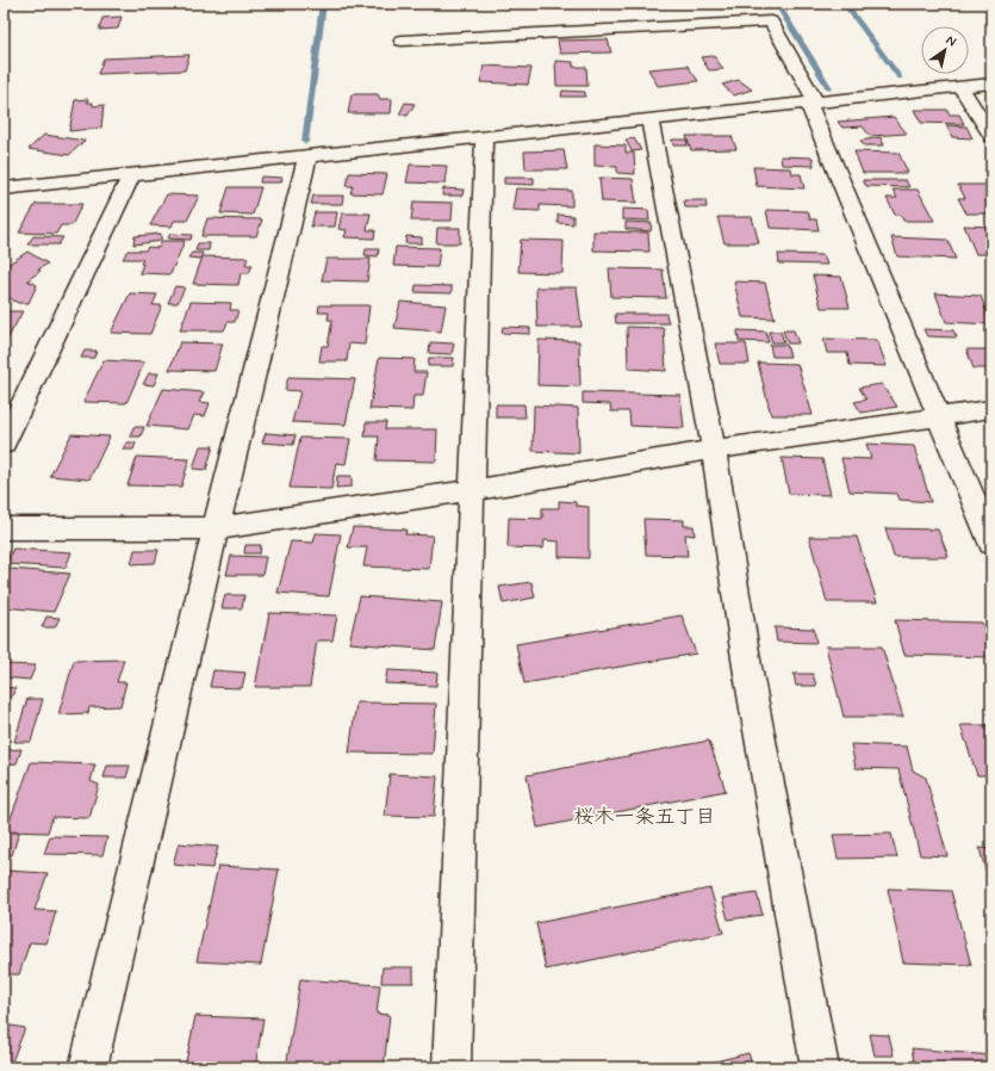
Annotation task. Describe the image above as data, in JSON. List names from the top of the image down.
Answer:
{
  "districts": ["桜木一条五丁目"],
  "north": "top right"
}
